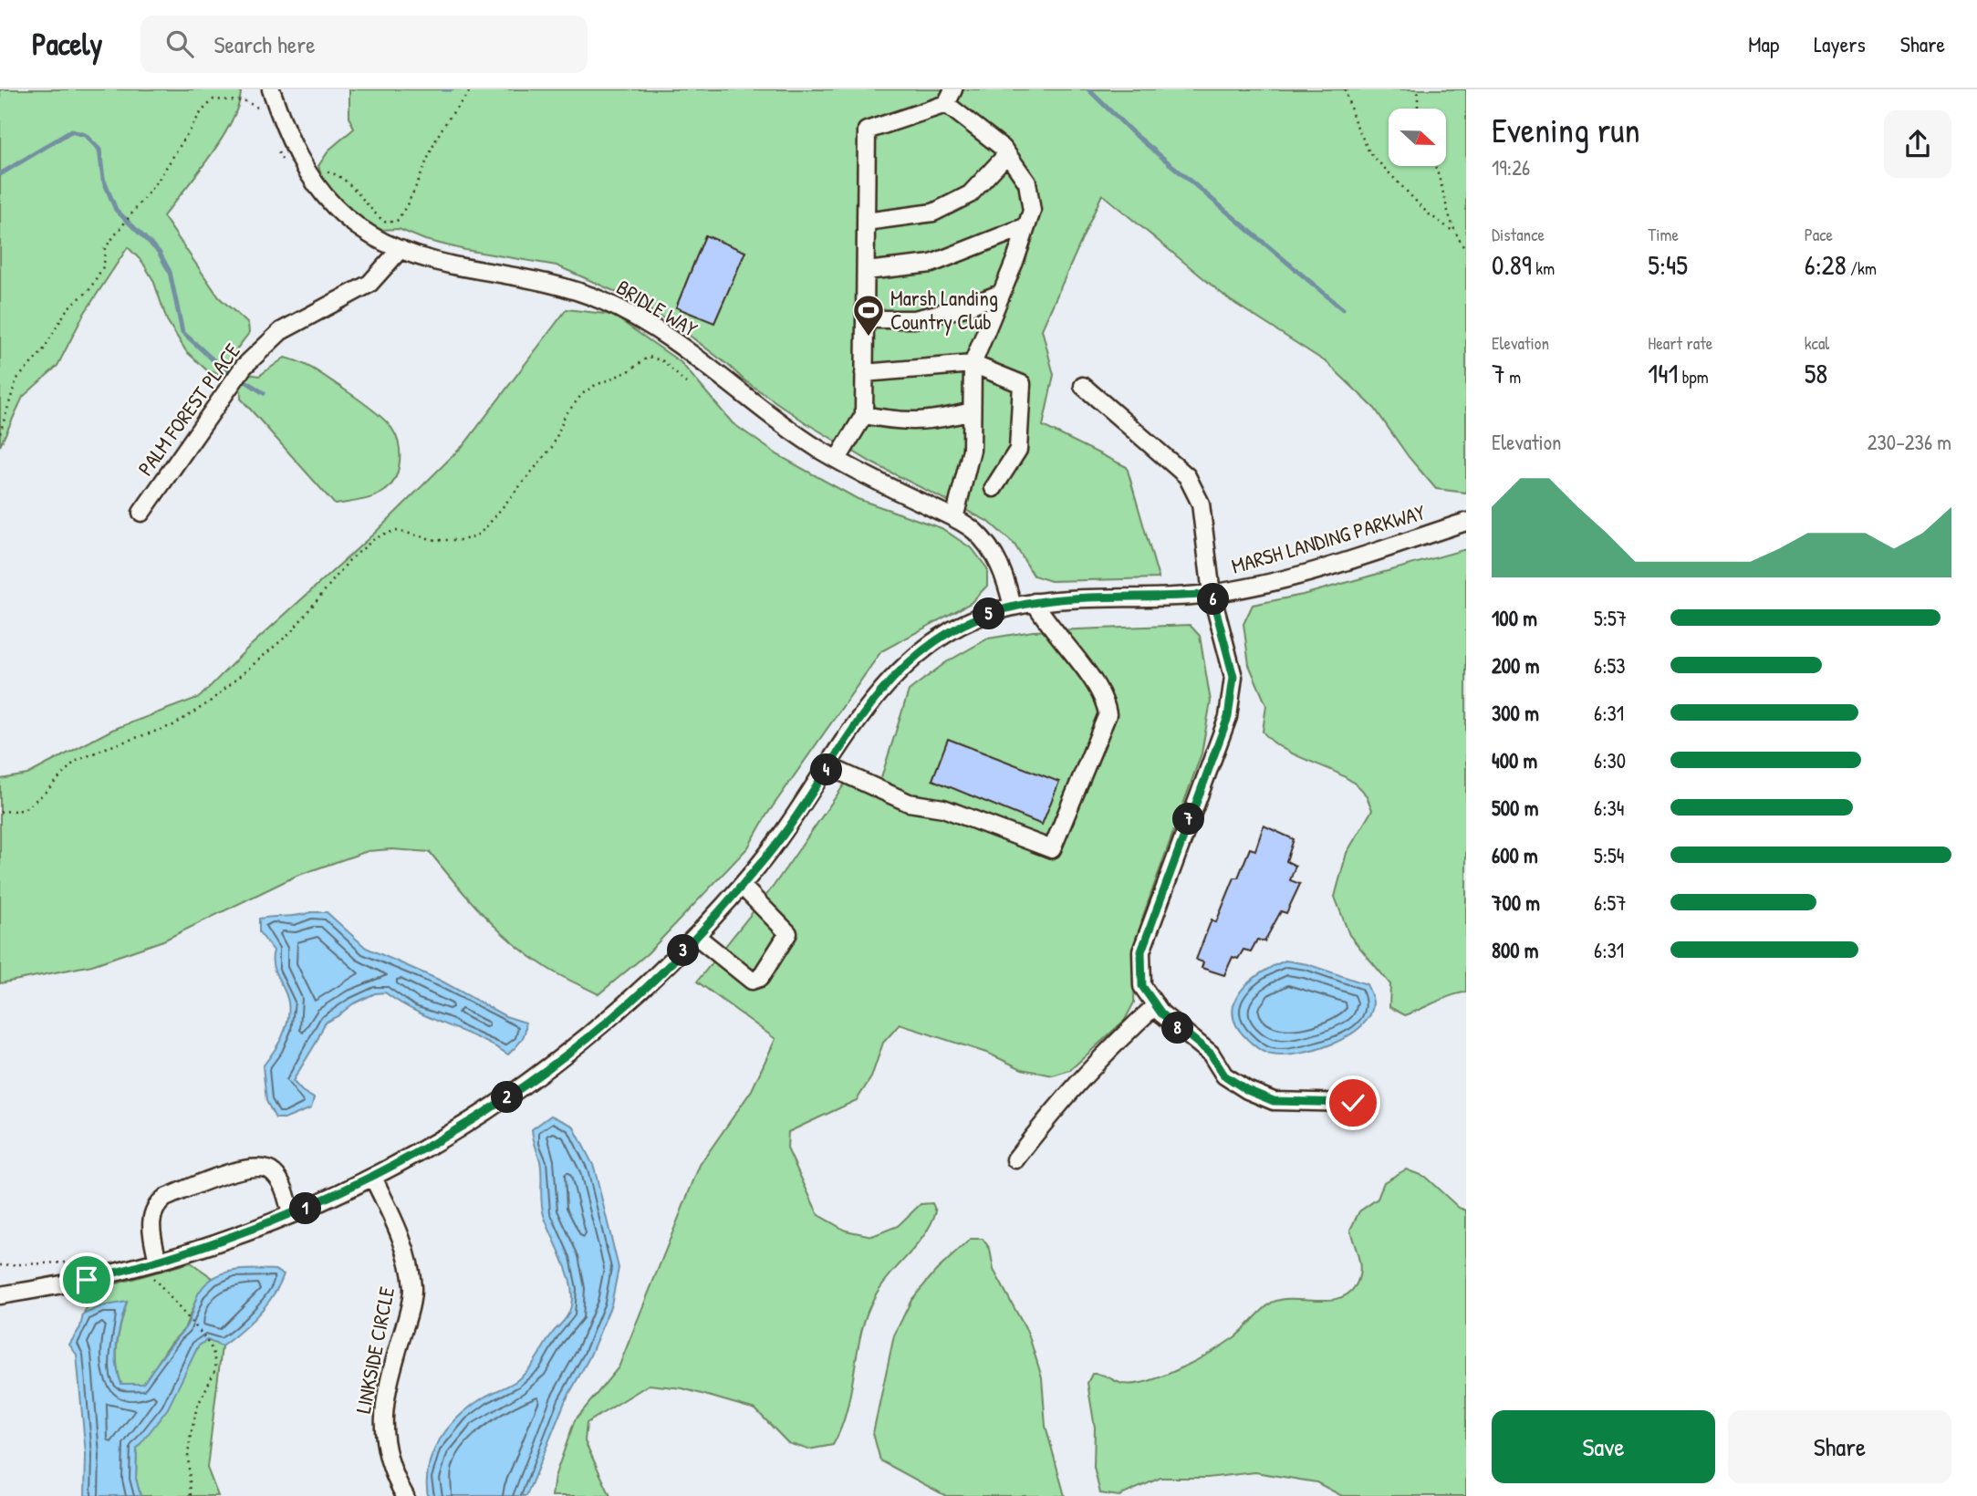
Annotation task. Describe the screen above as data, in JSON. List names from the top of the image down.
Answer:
{
  "streets": {
    "street": [
      "BRIDLE WAY",
      "PALM FOREST PLACE",
      "MARSH LANDING PARKWAY",
      "LINKSIDE CIRCLE"
    ]
  },
  "crossings": [
    ["BRIDLE WAY", "PALM FOREST PLACE"],
    ["BRIDLE WAY", "MARSH LANDING PARKWAY"],
    ["MARSH LANDING PARKWAY", "LINKSIDE CIRCLE"]
  ],
  "places": {
    "sports": ["Marsh Landing Country Club"]
  },
  "north": "right",
  "page": {
    "header": "Pacely",
    "search": "Search here",
    "nav": ["Map", "Layers", "Share"],
    "heading": ["Evening run", "19:26"],
    "stats": [
      ["Distance", "0.89 km"],
      ["Time", "5:45"],
      ["Pace", "6:28 /km"],
      ["Elevation", "7 m"],
      ["Heart rate", "141 bpm"],
      ["kcal", "58"]
    ],
    "chart": ["Elevation", "230–236 m"],
    "pins": [
      "6",
      "5",
      "4",
      "7",
      "3",
      "8",
      "2",
      "1"
    ],
    "list": [
      {
        "name": "100 m",
        "note": "5:57"
      },
      {
        "name": "200 m",
        "note": "6:53"
      },
      {
        "name": "300 m",
        "note": "6:31"
      },
      {
        "name": "400 m",
        "note": "6:30"
      },
      {
        "name": "500 m",
        "note": "6:34"
      },
      {
        "name": "600 m",
        "note": "5:54"
      },
      {
        "name": "700 m",
        "note": "6:57"
      },
      {
        "name": "800 m",
        "note": "6:31"
      }
    ],
    "buttons": ["Save", "Share"]
  }
}
